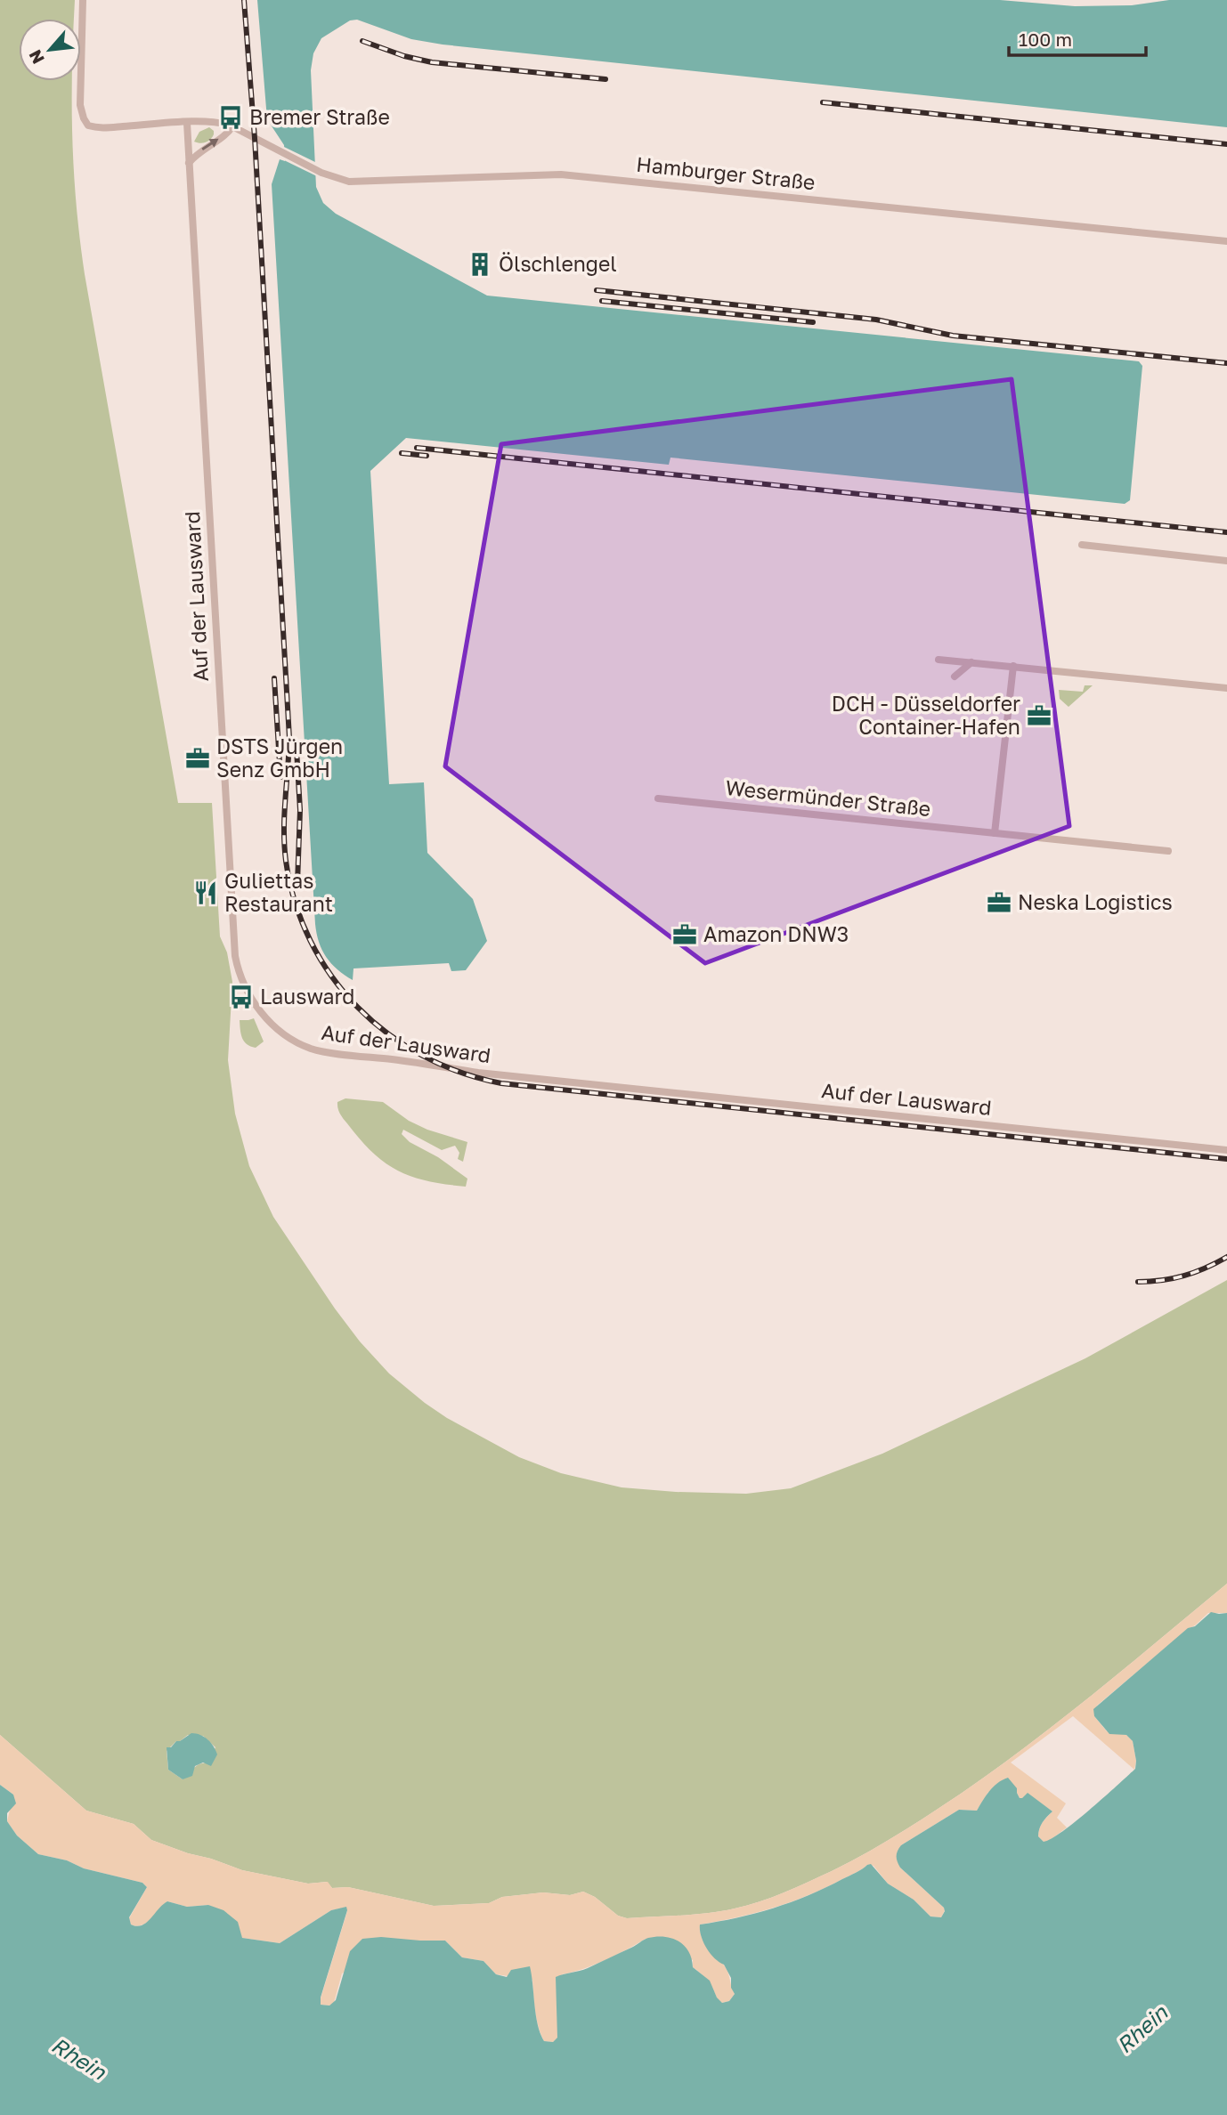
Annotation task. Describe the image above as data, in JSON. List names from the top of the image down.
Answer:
{
  "streets": {
    "street": ["Hamburger Straße", "Auf der Lausward", "Wesermünder Straße"]
  },
  "crossings": [
    ["Hamburger Straße", "Auf der Lausward"]
  ],
  "water": ["Rhein"],
  "places": {
    "bus stop": ["Bremer Straße", "Lausward"],
    "building": ["Ölschlengel"],
    "office": [
      "DCH - Düsseldorfer Container-Hafen",
      "DSTS Jürgen Senz GmbH",
      "Neska Logistics",
      "Amazon DNW3"
    ],
    "restaurant": ["Guliettas Restaurant"]
  },
  "scale_bar": "100 m",
  "north": "bottom left"
}
